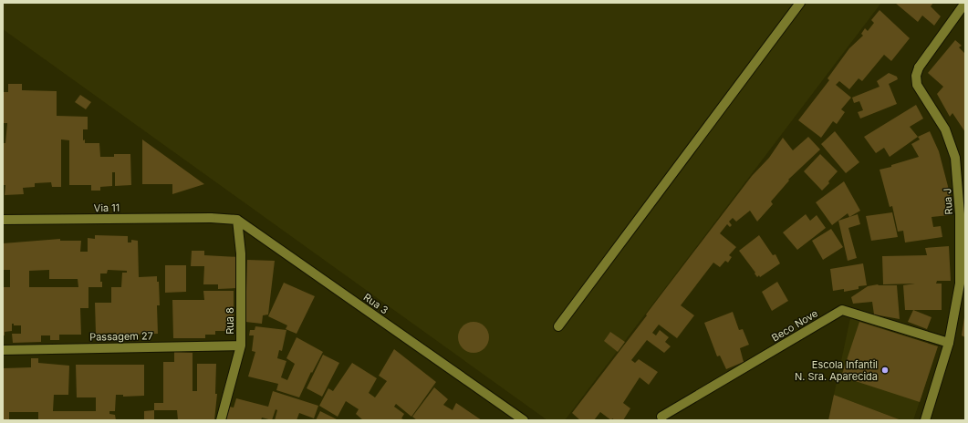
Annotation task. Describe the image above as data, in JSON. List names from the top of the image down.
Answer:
{
  "streets": {
    "street": [
      "Rua J",
      "Via 11",
      "Rua 3",
      "Rua 8",
      "Beco Nove",
      "Passagem 27"
    ]
  },
  "crossings": [
    ["Rua J", "Beco Nove"],
    ["Via 11", "Rua 3"],
    ["Via 11", "Rua 8"],
    ["Rua 3", "Rua 8"],
    ["Rua 8", "Passagem 27"]
  ],
  "places": ["Escola Infantil N. Sra. Aparecida"]
}
